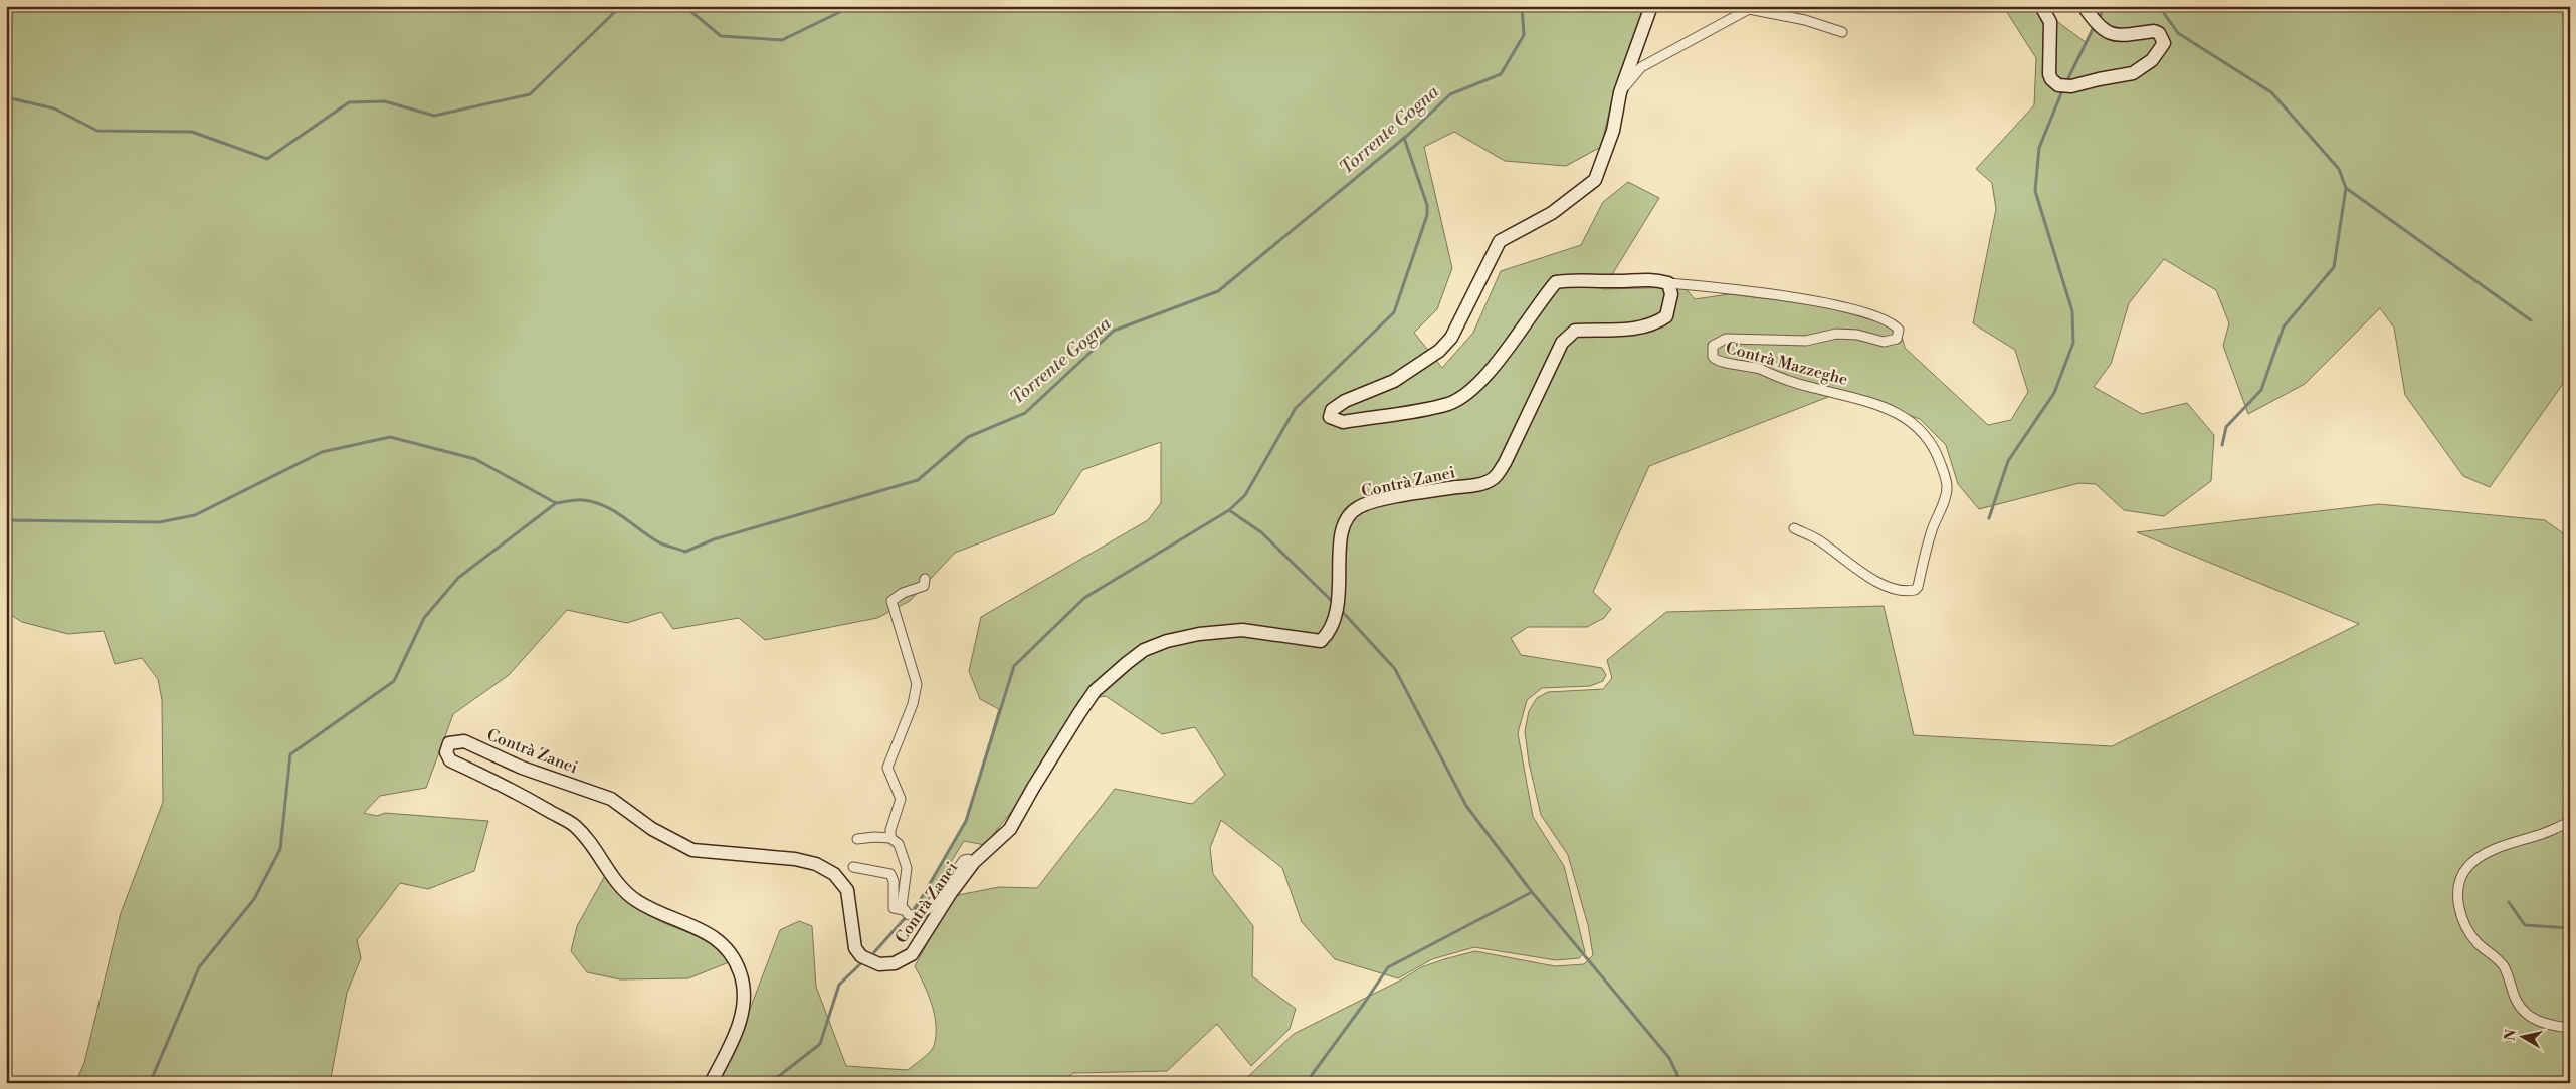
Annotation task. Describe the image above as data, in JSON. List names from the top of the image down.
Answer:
{
  "streets": {
    "street": ["Contrà Mazzeghe", "Contrà Zanei"]
  },
  "crossings": [
    ["Contrà Mazzeghe", "Contrà Zanei"]
  ],
  "water": ["Torrente Gogna"],
  "north": "left"
}
